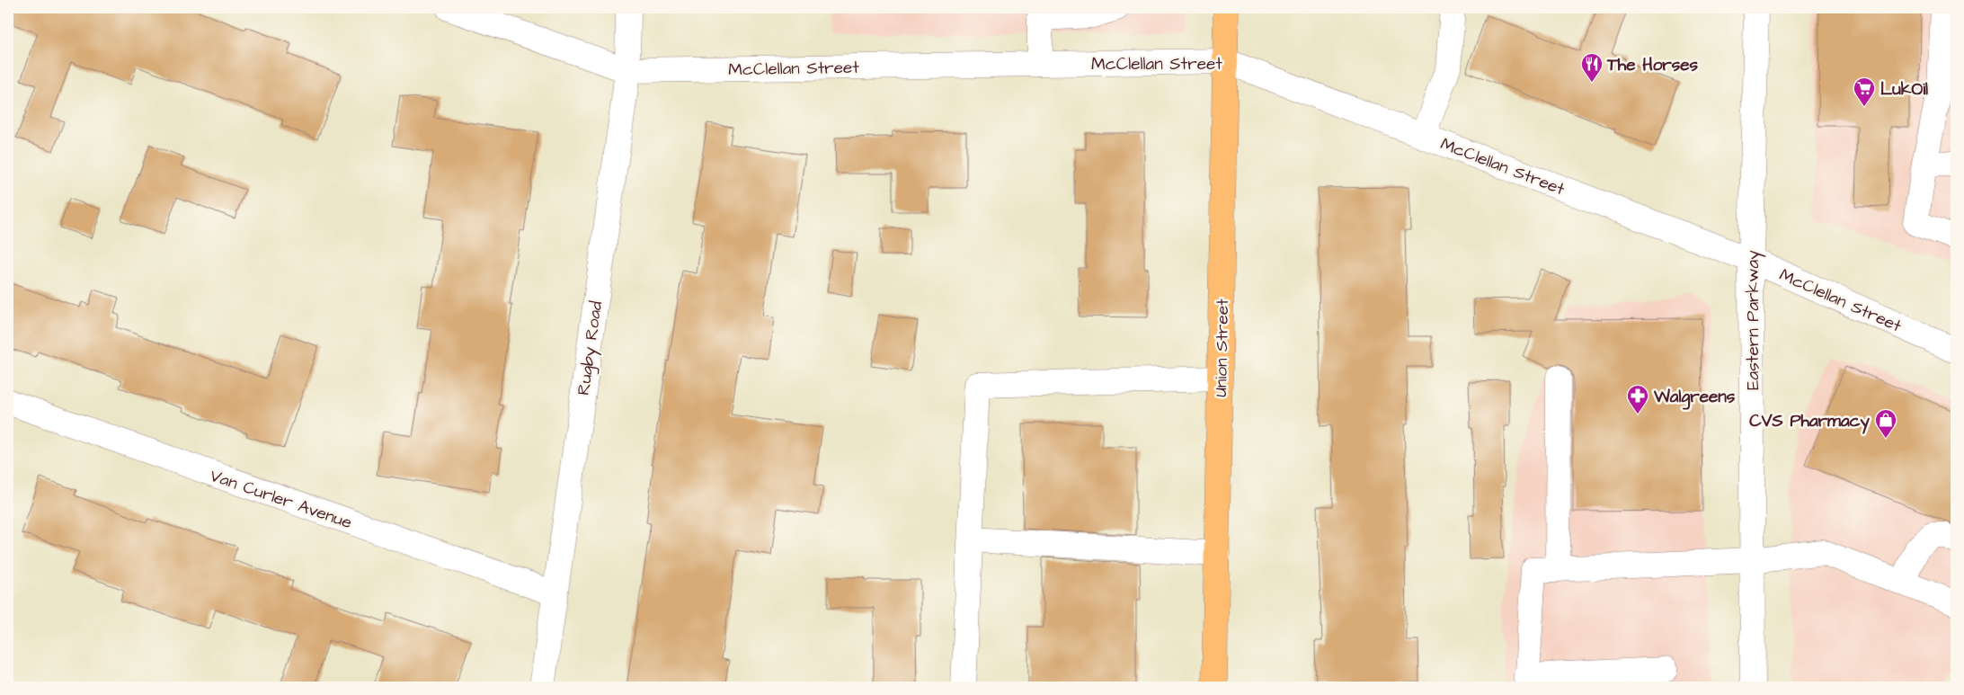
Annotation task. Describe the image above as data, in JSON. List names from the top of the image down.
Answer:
{
  "streets": {
    "main road": ["Union Street"],
    "street": [
      "McClellan Street",
      "Eastern Parkway",
      "Rugby Road",
      "Van Curler Avenue"
    ]
  },
  "crossings": [
    ["McClellan Street", "Eastern Parkway"],
    ["McClellan Street", "Rugby Road"],
    ["McClellan Street", "Union Street"],
    ["Rugby Road", "Van Curler Avenue"]
  ],
  "places": {
    "restaurant": ["The Horses"],
    "supermarket": ["LukOil"],
    "pharmacy": ["Walgreens"],
    "shop": ["CVS Pharmacy"]
  }
}
